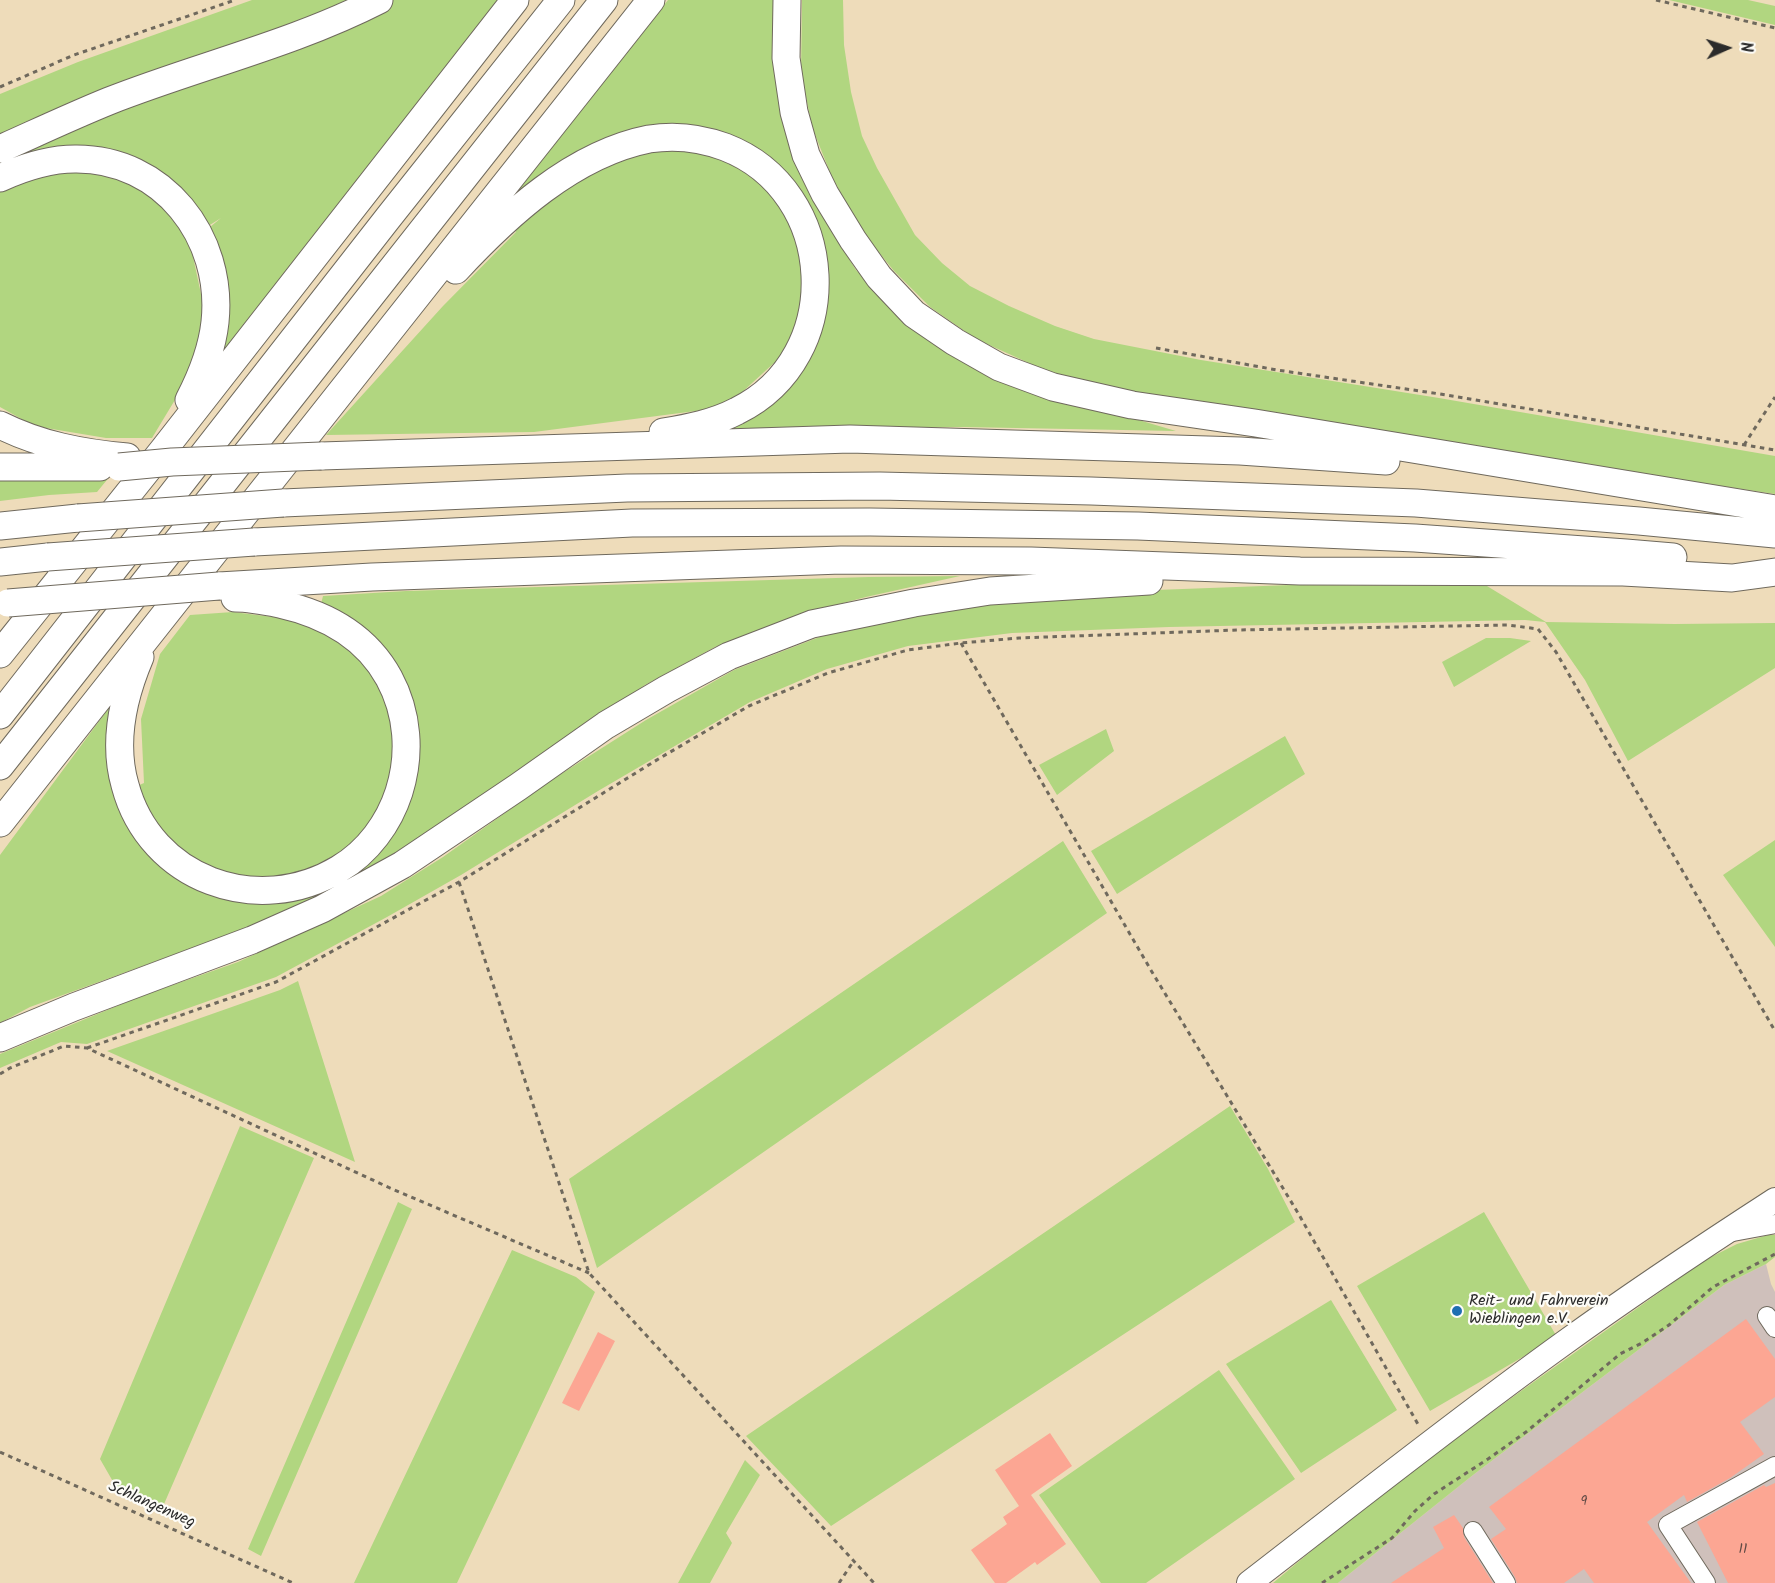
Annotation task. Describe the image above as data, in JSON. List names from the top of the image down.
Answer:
{
  "streets": {
    "path": ["Schlangenweg"]
  },
  "places": ["Reit- und Fahrverein Wieblingen e.V."],
  "house_numbers": ["9", "11"],
  "north": "right"
}
